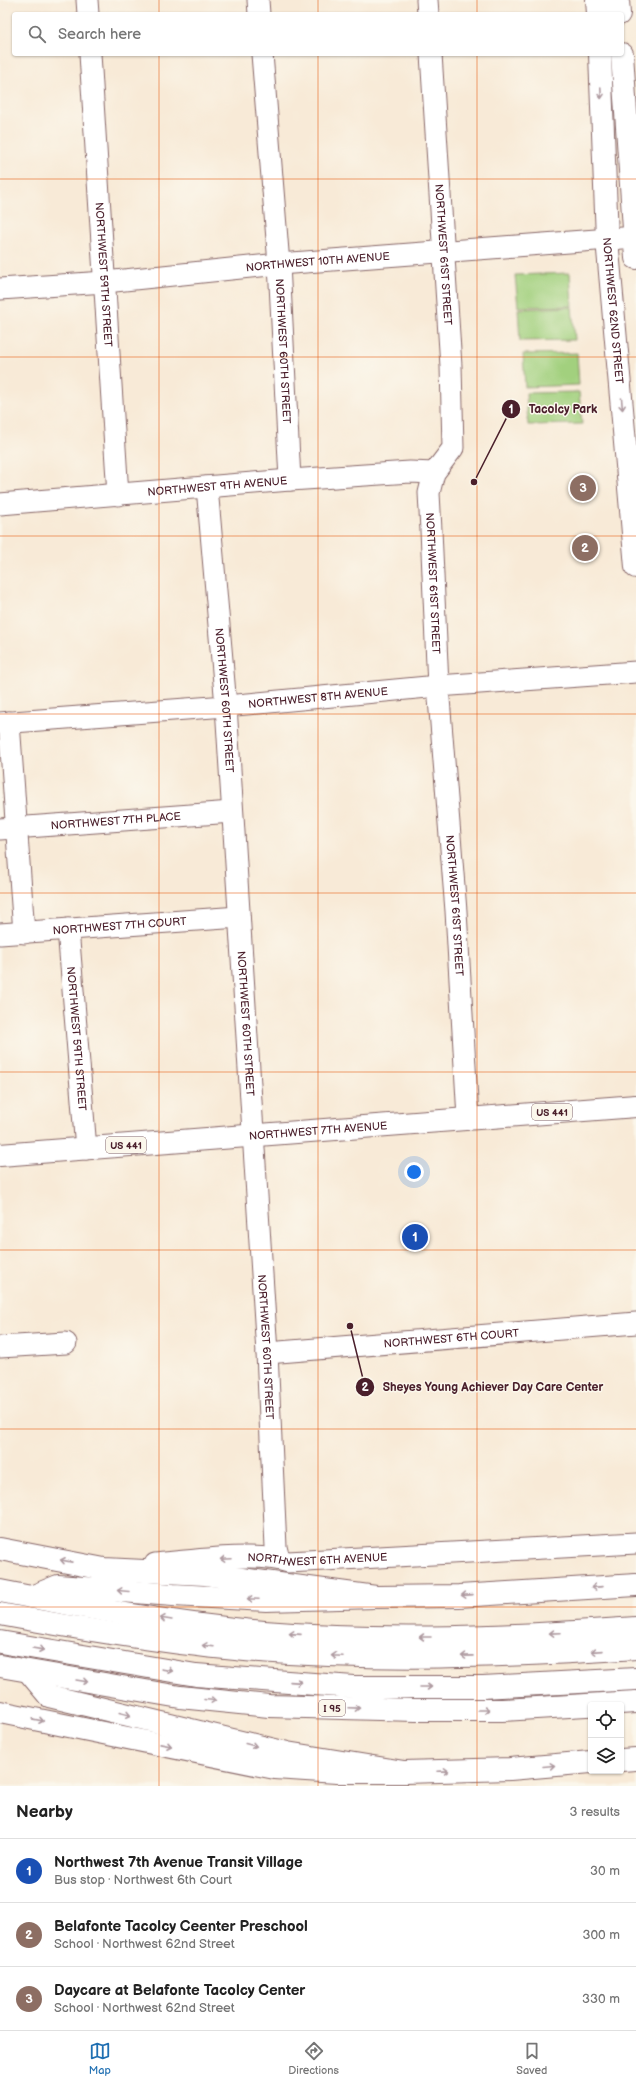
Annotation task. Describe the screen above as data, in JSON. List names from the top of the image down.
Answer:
{
  "streets": {
    "main road": [
      "NORTHWEST 62ND STREET",
      "US 441",
      "NORTHWEST 7TH AVENUE",
      "NORTHWEST 6TH AVENUE",
      "I 95"
    ],
    "street": [
      "NORTHWEST 61ST STREET",
      "NORTHWEST 10TH AVENUE",
      "NORTHWEST 59TH STREET",
      "NORTHWEST 60TH STREET",
      "NORTHWEST 9TH AVENUE",
      "NORTHWEST 8TH AVENUE",
      "NORTHWEST 7TH PLACE",
      "NORTHWEST 7TH COURT",
      "NORTHWEST 6TH COURT"
    ]
  },
  "crossings": [
    ["NORTHWEST 61ST STREET", "NORTHWEST 10TH AVENUE"],
    ["NORTHWEST 61ST STREET", "NORTHWEST 9TH AVENUE"],
    ["NORTHWEST 61ST STREET", "NORTHWEST 8TH AVENUE"],
    ["NORTHWEST 61ST STREET", "NORTHWEST 7TH AVENUE"],
    ["NORTHWEST 10TH AVENUE", "NORTHWEST 59TH STREET"],
    ["NORTHWEST 10TH AVENUE", "NORTHWEST 62ND STREET"],
    ["NORTHWEST 10TH AVENUE", "NORTHWEST 60TH STREET"],
    ["NORTHWEST 59TH STREET", "NORTHWEST 9TH AVENUE"],
    ["NORTHWEST 59TH STREET", "NORTHWEST 7TH COURT"],
    ["NORTHWEST 59TH STREET", "NORTHWEST 7TH AVENUE"],
    ["NORTHWEST 60TH STREET", "NORTHWEST 9TH AVENUE"],
    ["NORTHWEST 60TH STREET", "NORTHWEST 8TH AVENUE"],
    ["NORTHWEST 60TH STREET", "NORTHWEST 7TH PLACE"],
    ["NORTHWEST 60TH STREET", "NORTHWEST 7TH COURT"],
    ["NORTHWEST 60TH STREET", "NORTHWEST 7TH AVENUE"],
    ["NORTHWEST 60TH STREET", "NORTHWEST 6TH COURT"],
    ["NORTHWEST 60TH STREET", "NORTHWEST 6TH AVENUE"]
  ],
  "one_way": ["NORTHWEST 6TH AVENUE"],
  "places": ["Tacolcy Park", "Sheyes Young Achiever Day Care Center"],
  "page": {
    "search": "Search here",
    "pins": ["3", "2", "1"],
    "heading": ["Nearby", "3 results"],
    "list": [
      {
        "mark": "1",
        "name": "Northwest 7th Avenue Transit Village",
        "note": "Bus stop · Northwest 6th Court",
        "value": "30 m"
      },
      {
        "mark": "2",
        "name": "Belafonte Tacolcy Ceenter Preschool",
        "note": "School · Northwest 62nd Street",
        "value": "300 m"
      },
      {
        "mark": "3",
        "name": "Daycare at Belafonte Tacolcy Center",
        "note": "School · Northwest 62nd Street",
        "value": "330 m"
      }
    ],
    "nav": ["Map", "Directions", "Saved"]
  }
}
